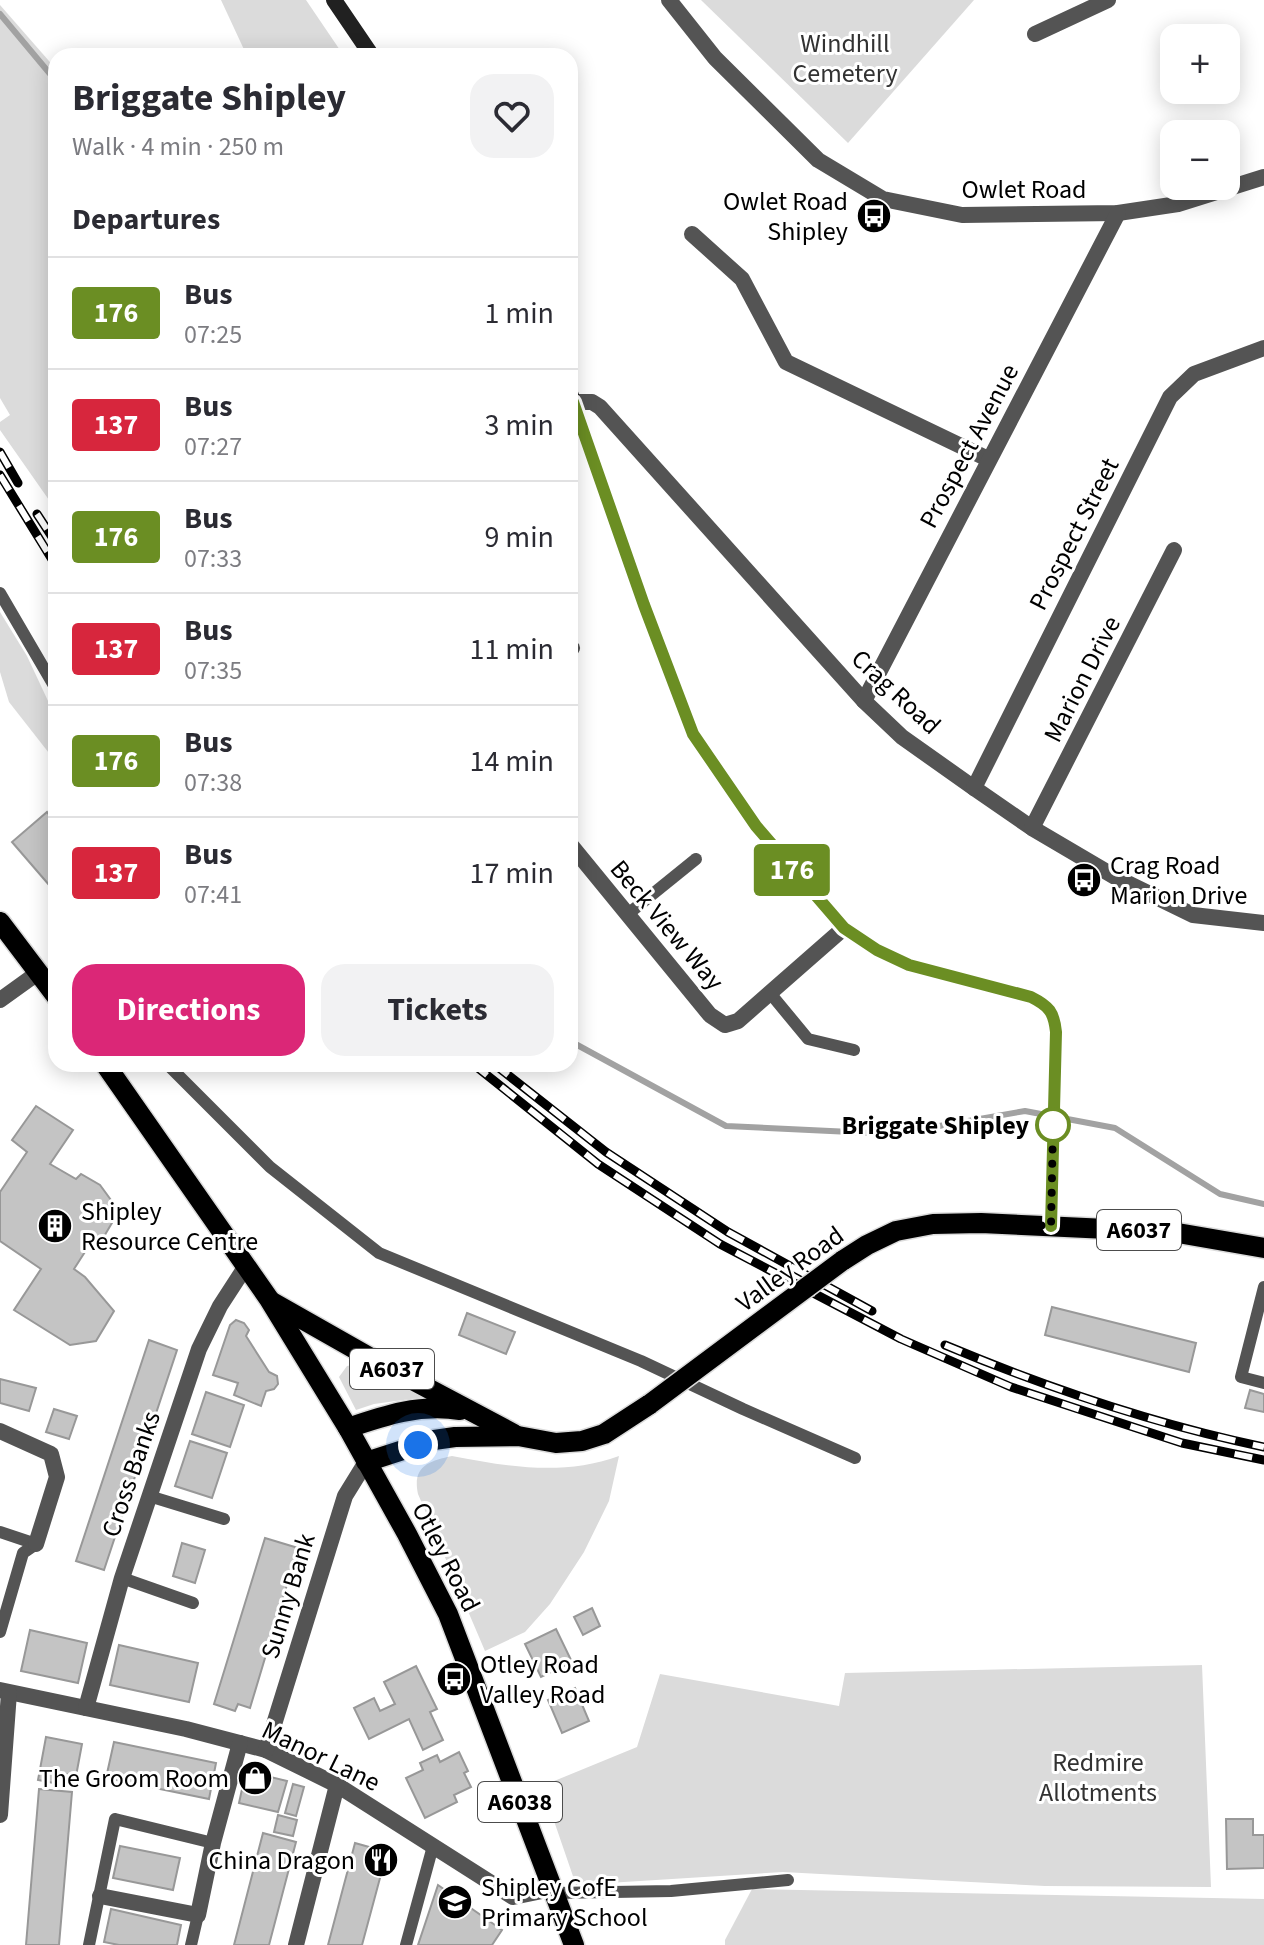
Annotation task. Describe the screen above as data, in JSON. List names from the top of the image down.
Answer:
{
  "streets": {
    "main road": [
      "A6037",
      "Valley Road",
      "Otley Road",
      "A6038"
    ],
    "street": [
      "Owlet Road",
      "Prospect Avenue",
      "Prospect Street",
      "Marion Drive",
      "Crag Road",
      "Beck View Way",
      "Cross Banks",
      "Sunny Bank",
      "Manor Lane"
    ]
  },
  "crossings": [
    ["Owlet Road", "Prospect Avenue"],
    ["Prospect Avenue", "Crag Road"],
    ["Prospect Street", "Crag Road"],
    ["Marion Drive", "Crag Road"],
    ["Valley Road", "Otley Road"],
    ["Valley Road", "Sunny Bank"],
    ["Cross Banks", "Otley Road"],
    ["Cross Banks", "Manor Lane"],
    ["Otley Road", "Sunny Bank"],
    ["Otley Road", "Manor Lane"],
    ["Sunny Bank", "Manor Lane"]
  ],
  "parks": ["Windhill Cemetery", "Redmire Allotments"],
  "places": {
    "bus stop": ["Owlet Road Shipley", "Crag Road Marion Drive", "Otley Road Valley Road"],
    "other": ["Briggate Shipley"],
    "building": ["Shipley Resource Centre"],
    "shop": ["The Groom Room"],
    "restaurant": ["China Dragon"],
    "school or university": ["Shipley CofE Primary School"]
  },
  "lines": ["bus line 176"],
  "page": {
    "on_map": "176",
    "map_buttons": ["+", "−"],
    "heading": [
      ["Briggate Shipley", "Walk · 4 min · 250 m"],
      "Departures"
    ],
    "list": [
      {
        "mark": "176",
        "name": "Bus",
        "note": "07:25",
        "value": "1 min"
      },
      {
        "mark": "137",
        "name": "Bus",
        "note": "07:27",
        "value": "3 min"
      },
      {
        "mark": "176",
        "name": "Bus",
        "note": "07:33",
        "value": "9 min"
      },
      {
        "mark": "137",
        "name": "Bus",
        "note": "07:35",
        "value": "11 min"
      },
      {
        "mark": "176",
        "name": "Bus",
        "note": "07:38",
        "value": "14 min"
      },
      {
        "mark": "137",
        "name": "Bus",
        "note": "07:41",
        "value": "17 min"
      }
    ],
    "buttons": ["Directions", "Tickets"]
  }
}
